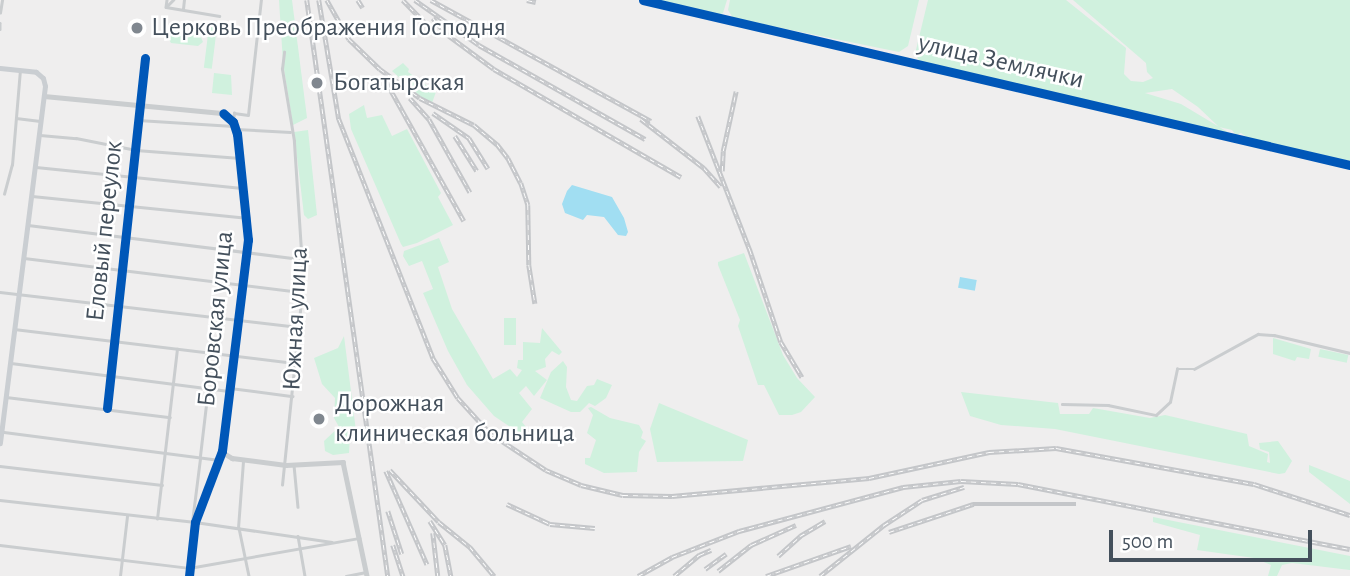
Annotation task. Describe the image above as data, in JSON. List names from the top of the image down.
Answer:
{
  "streets": {
    "street": [
      "улица Землячки",
      "Еловый переулок",
      "Боровская улица",
      "Южная улица"
    ]
  },
  "places": ["Церковь Преображения Господня", "Богатырская", "Дорожная клиническая больница"],
  "scale_bar": "500 m"
}
